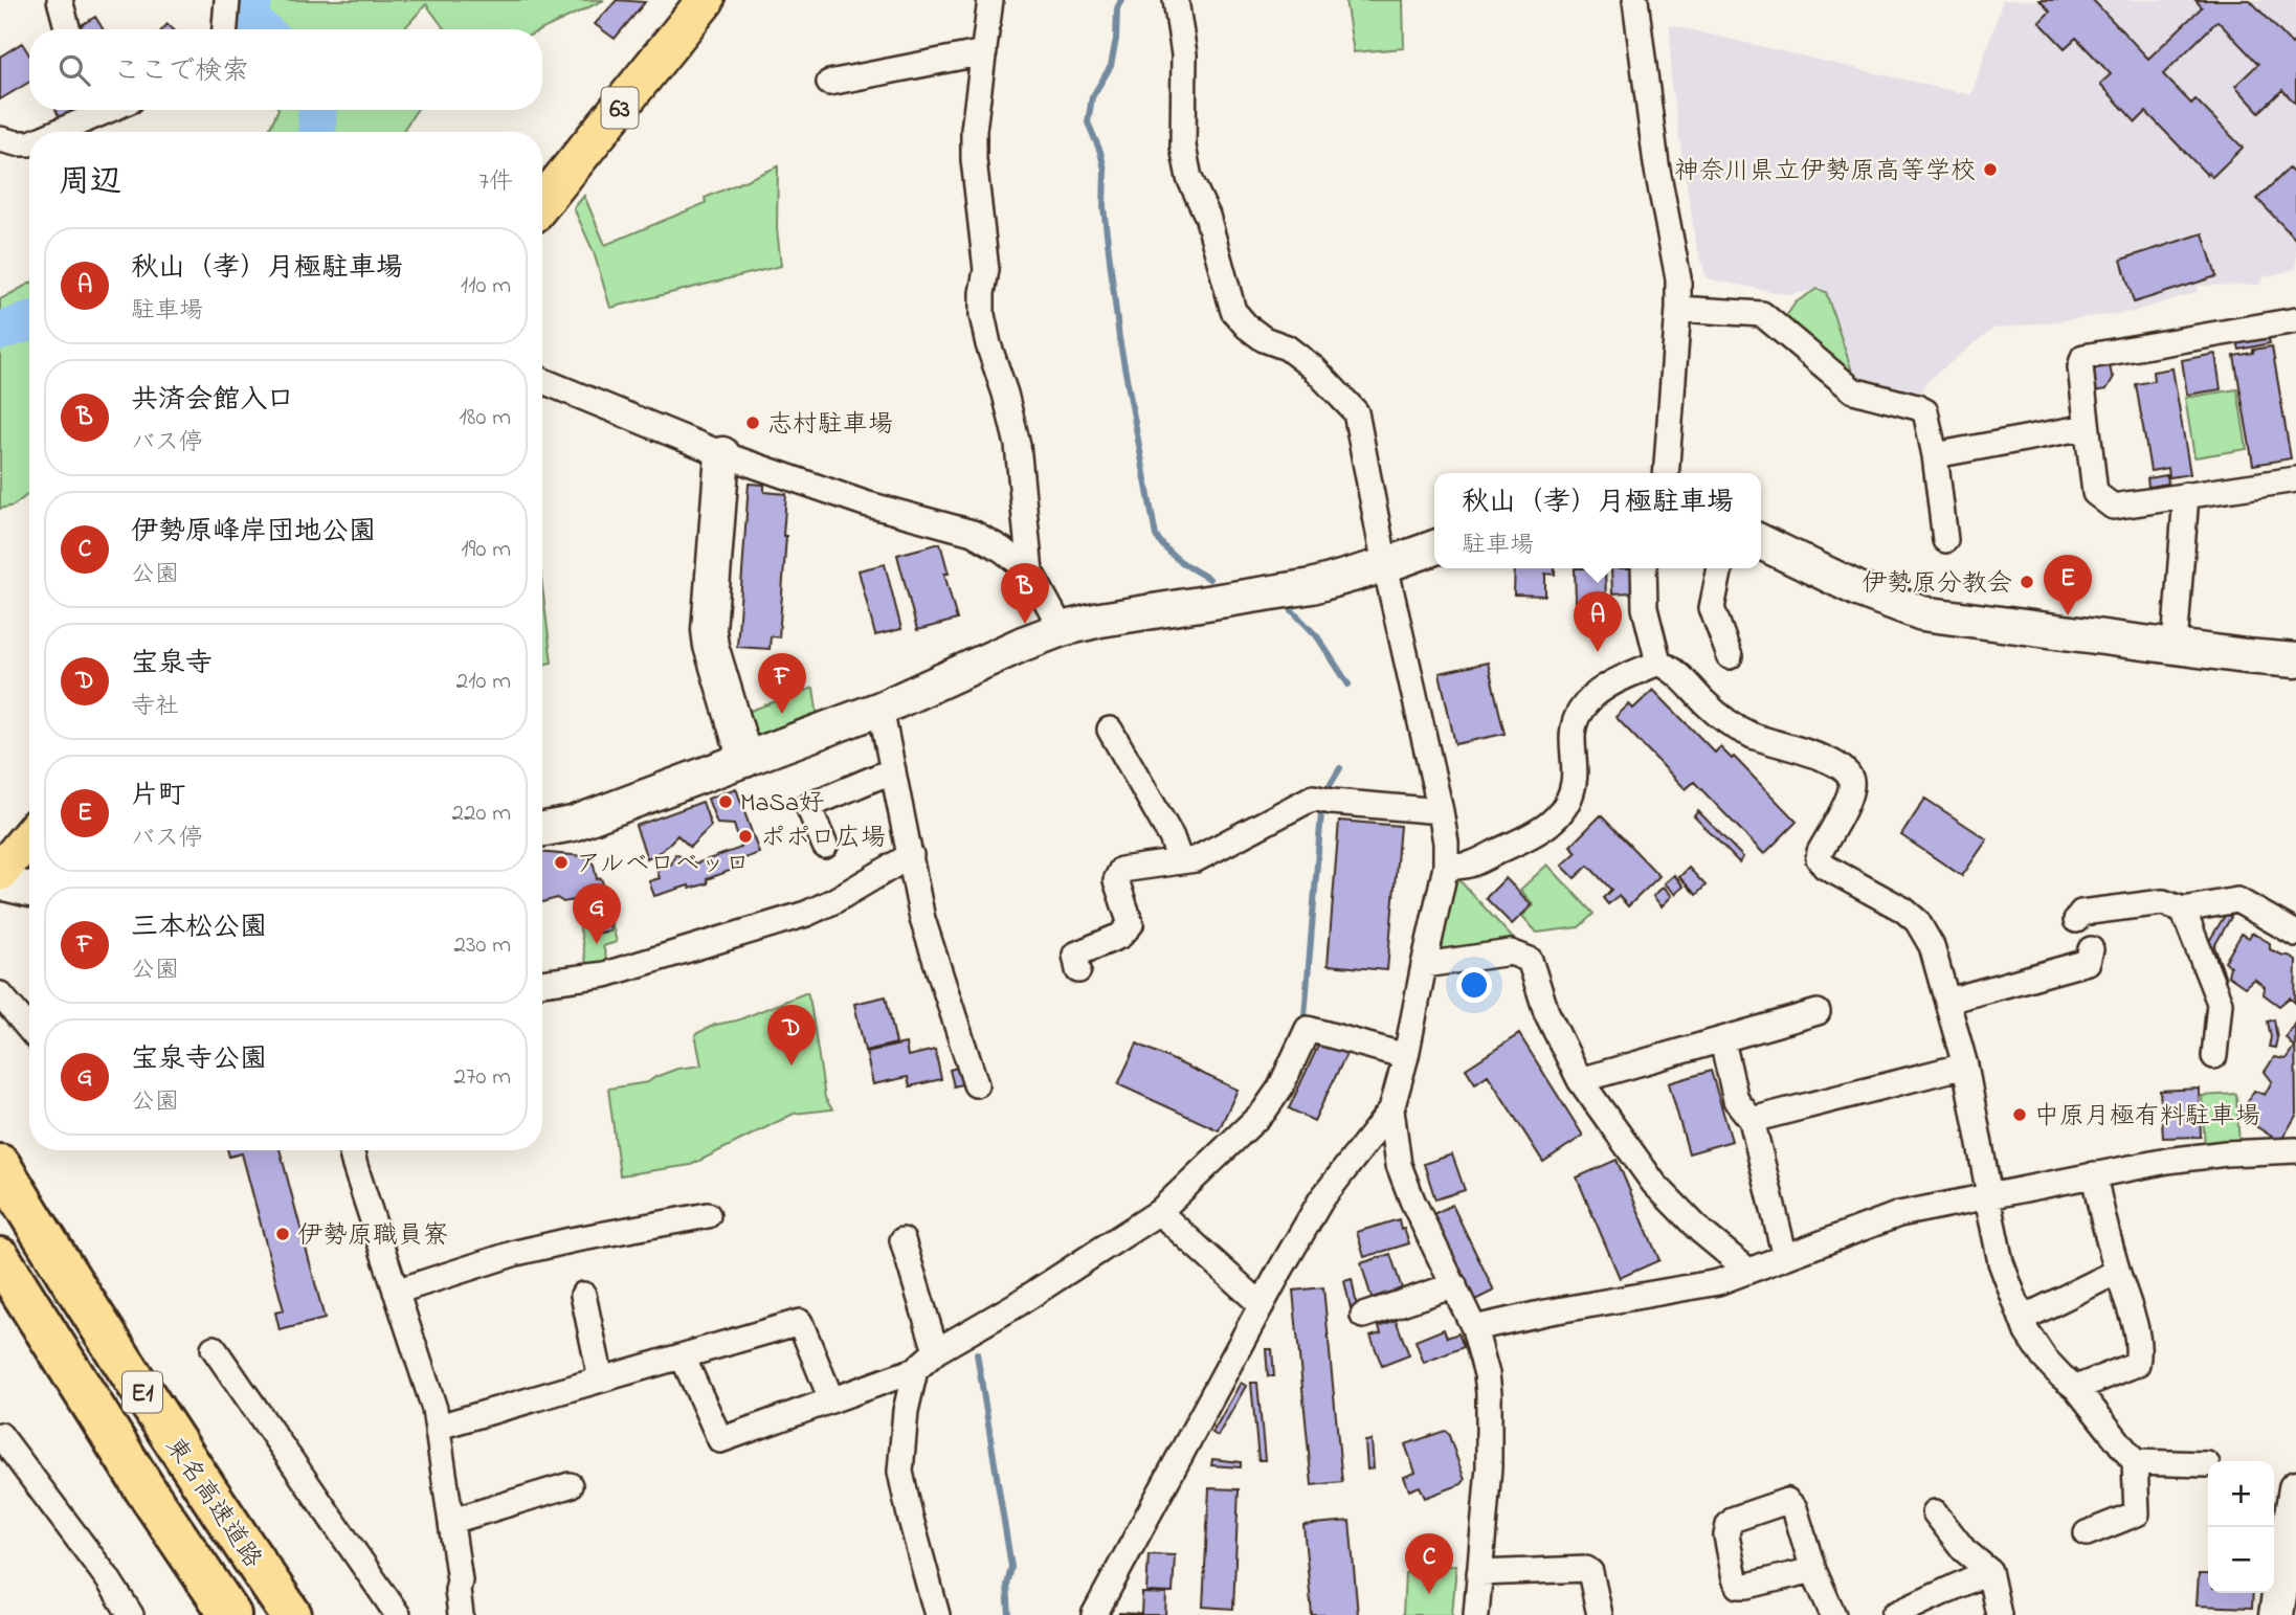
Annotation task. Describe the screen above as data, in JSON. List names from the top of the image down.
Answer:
{
  "streets": {
    "highway": ["E1", "東名高速道路"],
    "main road": ["63"]
  },
  "places": [
    "神奈川県立伊勢原高等学校",
    "志村駐車場",
    "伊勢原分教会",
    "MaSa好",
    "ポポロ広場",
    "アルベロベッロ",
    "中原月極有料駐車場",
    "伊勢原職員寮"
  ],
  "page": {
    "search": "ここで検索",
    "heading": ["周辺", "7件"],
    "list": [
      {
        "mark": "A",
        "name": "秋山（孝）月極駐車場",
        "note": "駐車場",
        "value": "110 m"
      },
      {
        "mark": "B",
        "name": "共済会館入口",
        "note": "バス停",
        "value": "180 m"
      },
      {
        "mark": "C",
        "name": "伊勢原峰岸団地公園",
        "note": "公園",
        "value": "190 m"
      },
      {
        "mark": "D",
        "name": "宝泉寺",
        "note": "寺社",
        "value": "210 m"
      },
      {
        "mark": "E",
        "name": "片町",
        "note": "バス停",
        "value": "220 m"
      },
      {
        "mark": "F",
        "name": "三本松公園",
        "note": "公園",
        "value": "230 m"
      },
      {
        "mark": "G",
        "name": "宝泉寺公園",
        "note": "公園",
        "value": "270 m"
      }
    ],
    "popup": ["秋山（孝）月極駐車場", "駐車場"],
    "pins": [
      "E",
      "B",
      "A",
      "F",
      "G",
      "D",
      "C"
    ],
    "map_buttons": ["+", "−"]
  }
}
